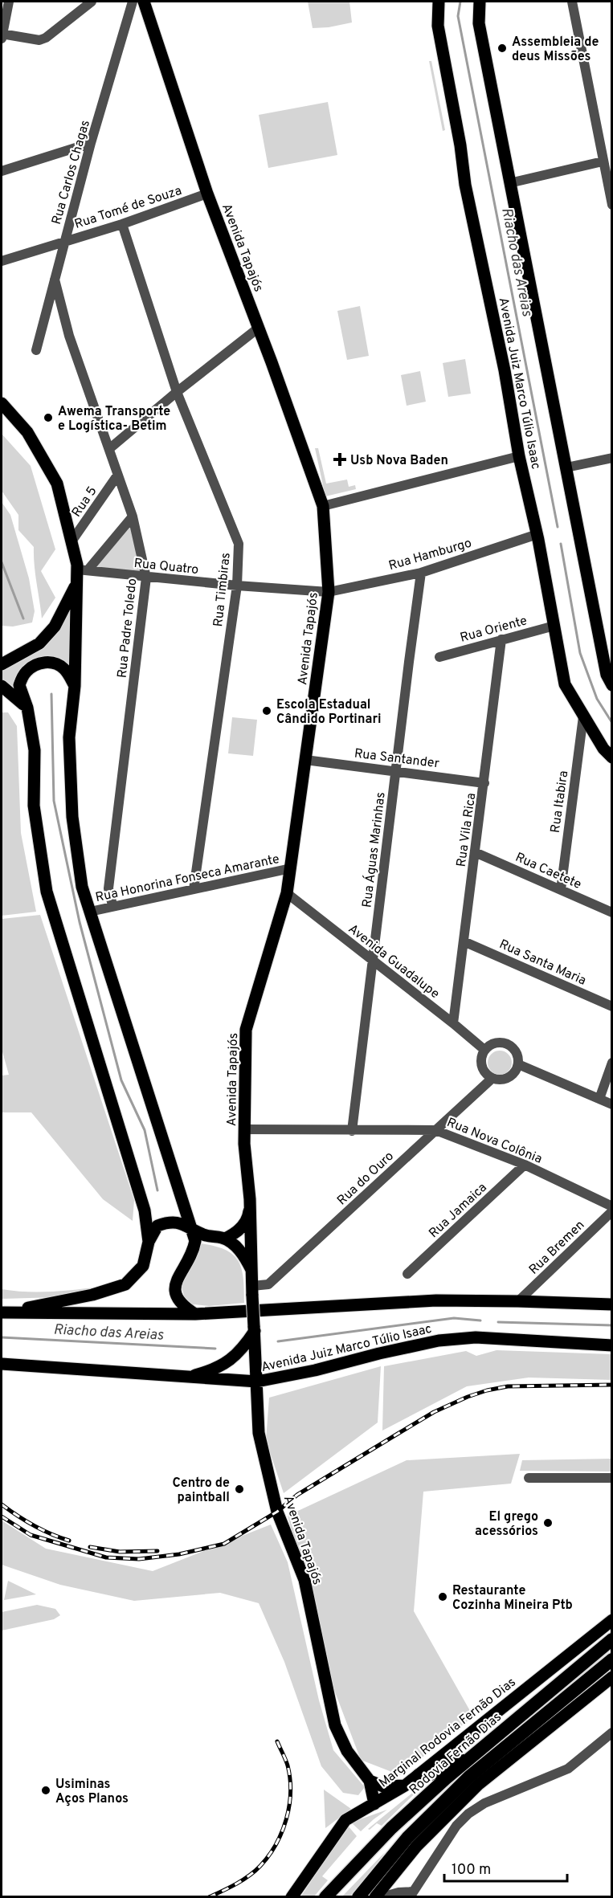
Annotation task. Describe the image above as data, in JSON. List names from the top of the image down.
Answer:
{
  "streets": {
    "highway": ["Rodovia Fernão Dias"],
    "main road": ["Avenida Tapajós", "Avenida Juiz Marco Túlio Isaac", "Marginal Rodovia Fernão Dias"],
    "street": [
      "Rua Carlos Chagas",
      "Rua Tomé de Souza",
      "Rua 5",
      "Rua Hamburgo",
      "Rua Quatro",
      "Rua Timbiras",
      "Rua Padre Toledo",
      "Rua Oriente",
      "Rua Santander",
      "Rua Itabira",
      "Rua Vila Rica",
      "Rua Águas Marinhas",
      "Rua Caetete",
      "Rua Honorina Fonseca Amarante",
      "Avenida Guadalupe",
      "Rua Santa Maria",
      "Rua Nova Colônia",
      "Rua do Ouro",
      "Rua Jamaica",
      "Rua Bremen"
    ]
  },
  "crossings": [
    ["Rua Carlos Chagas", "Rua Tomé de Souza"],
    ["Rua Carlos Chagas", "Rua Padre Toledo"],
    ["Rua Tomé de Souza", "Avenida Tapajós"],
    ["Rua Tomé de Souza", "Rua Timbiras"],
    ["Avenida Tapajós", "Avenida Juiz Marco Túlio Isaac"],
    ["Avenida Tapajós", "Rua Hamburgo"],
    ["Avenida Tapajós", "Rua Quatro"],
    ["Avenida Tapajós", "Rua Santander"],
    ["Avenida Tapajós", "Rua Honorina Fonseca Amarante"],
    ["Avenida Tapajós", "Avenida Guadalupe"],
    ["Avenida Tapajós", "Rua Nova Colônia"],
    ["Avenida Tapajós", "Rua do Ouro"],
    ["Avenida Tapajós", "Marginal Rodovia Fernão Dias"],
    ["Avenida Juiz Marco Túlio Isaac", "Rua Hamburgo"],
    ["Avenida Juiz Marco Túlio Isaac", "Rua Oriente"],
    ["Avenida Juiz Marco Túlio Isaac", "Rua Itabira"],
    ["Avenida Juiz Marco Túlio Isaac", "Rua Bremen"],
    ["Rua 5", "Rua Padre Toledo"],
    ["Rua Hamburgo", "Rua Quatro"],
    ["Rua Hamburgo", "Rua Águas Marinhas"],
    ["Rua Quatro", "Rua Timbiras"],
    ["Rua Quatro", "Rua Padre Toledo"],
    ["Rua Timbiras", "Rua Honorina Fonseca Amarante"],
    ["Rua Padre Toledo", "Rua Honorina Fonseca Amarante"],
    ["Rua Oriente", "Rua Vila Rica"],
    ["Rua Santander", "Rua Vila Rica"],
    ["Rua Santander", "Rua Águas Marinhas"],
    ["Rua Itabira", "Rua Caetete"],
    ["Rua Vila Rica", "Rua Caetete"],
    ["Rua Vila Rica", "Avenida Guadalupe"],
    ["Rua Vila Rica", "Rua Santa Maria"],
    ["Rua Águas Marinhas", "Avenida Guadalupe"],
    ["Rua Águas Marinhas", "Rua Nova Colônia"],
    ["Avenida Guadalupe", "Rua do Ouro"],
    ["Rua Nova Colônia", "Rua do Ouro"],
    ["Rua Nova Colônia", "Rua Jamaica"]
  ],
  "water": ["Riacho das Areias"],
  "places": {
    "other": [
      "Assembleia de deus Missões",
      "Awema Transporte e Logística- Betim",
      "Escola Estadual Cândido Portinari",
      "Centro de paintball",
      "El grego acessórios",
      "Restaurante Cozinha Mineira Ptb",
      "Usiminas Aços Planos"
    ],
    "health": ["Usb Nova Baden"]
  },
  "scale_bar": "100 m"
}
